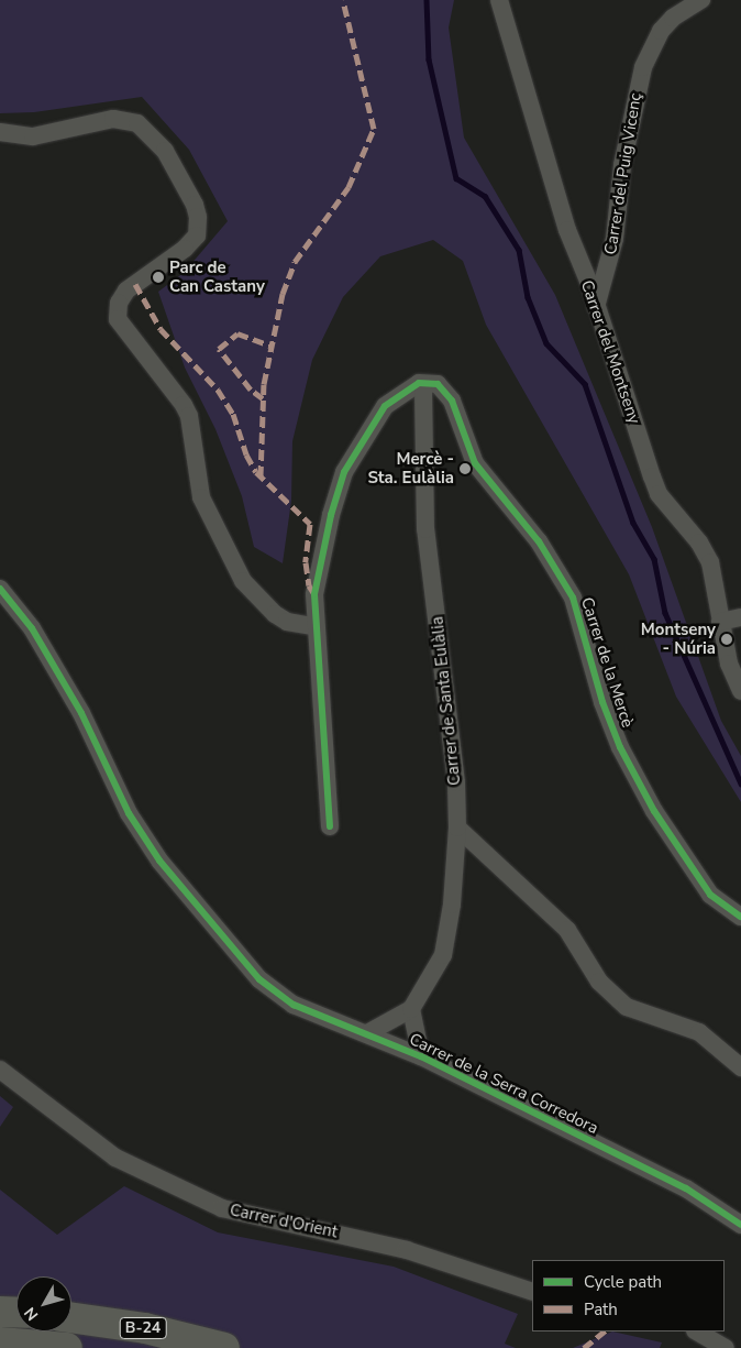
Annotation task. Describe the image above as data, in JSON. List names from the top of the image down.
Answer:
{
  "streets": {
    "highway": ["B-24"],
    "street": [
      "Carrer del Puig Vicenç",
      "Carrer del Montseny",
      "Carrer de la Mercè",
      "Carrer de Santa Eulàlia",
      "Carrer de la Serra Corredora",
      "Carrer d'Orient"
    ]
  },
  "crossings": [
    ["Carrer del Puig Vicenç", "Carrer del Montseny"],
    ["Carrer de la Mercè", "Carrer de Santa Eulàlia"],
    ["Carrer de Santa Eulàlia", "Carrer de la Serra Corredora"]
  ],
  "places": ["Parc de Can Castany", "Mercè - Sta. Eulàlia", "Montseny - Núria"],
  "legend": ["Cycle path", "Path"],
  "north": "bottom left"
}
